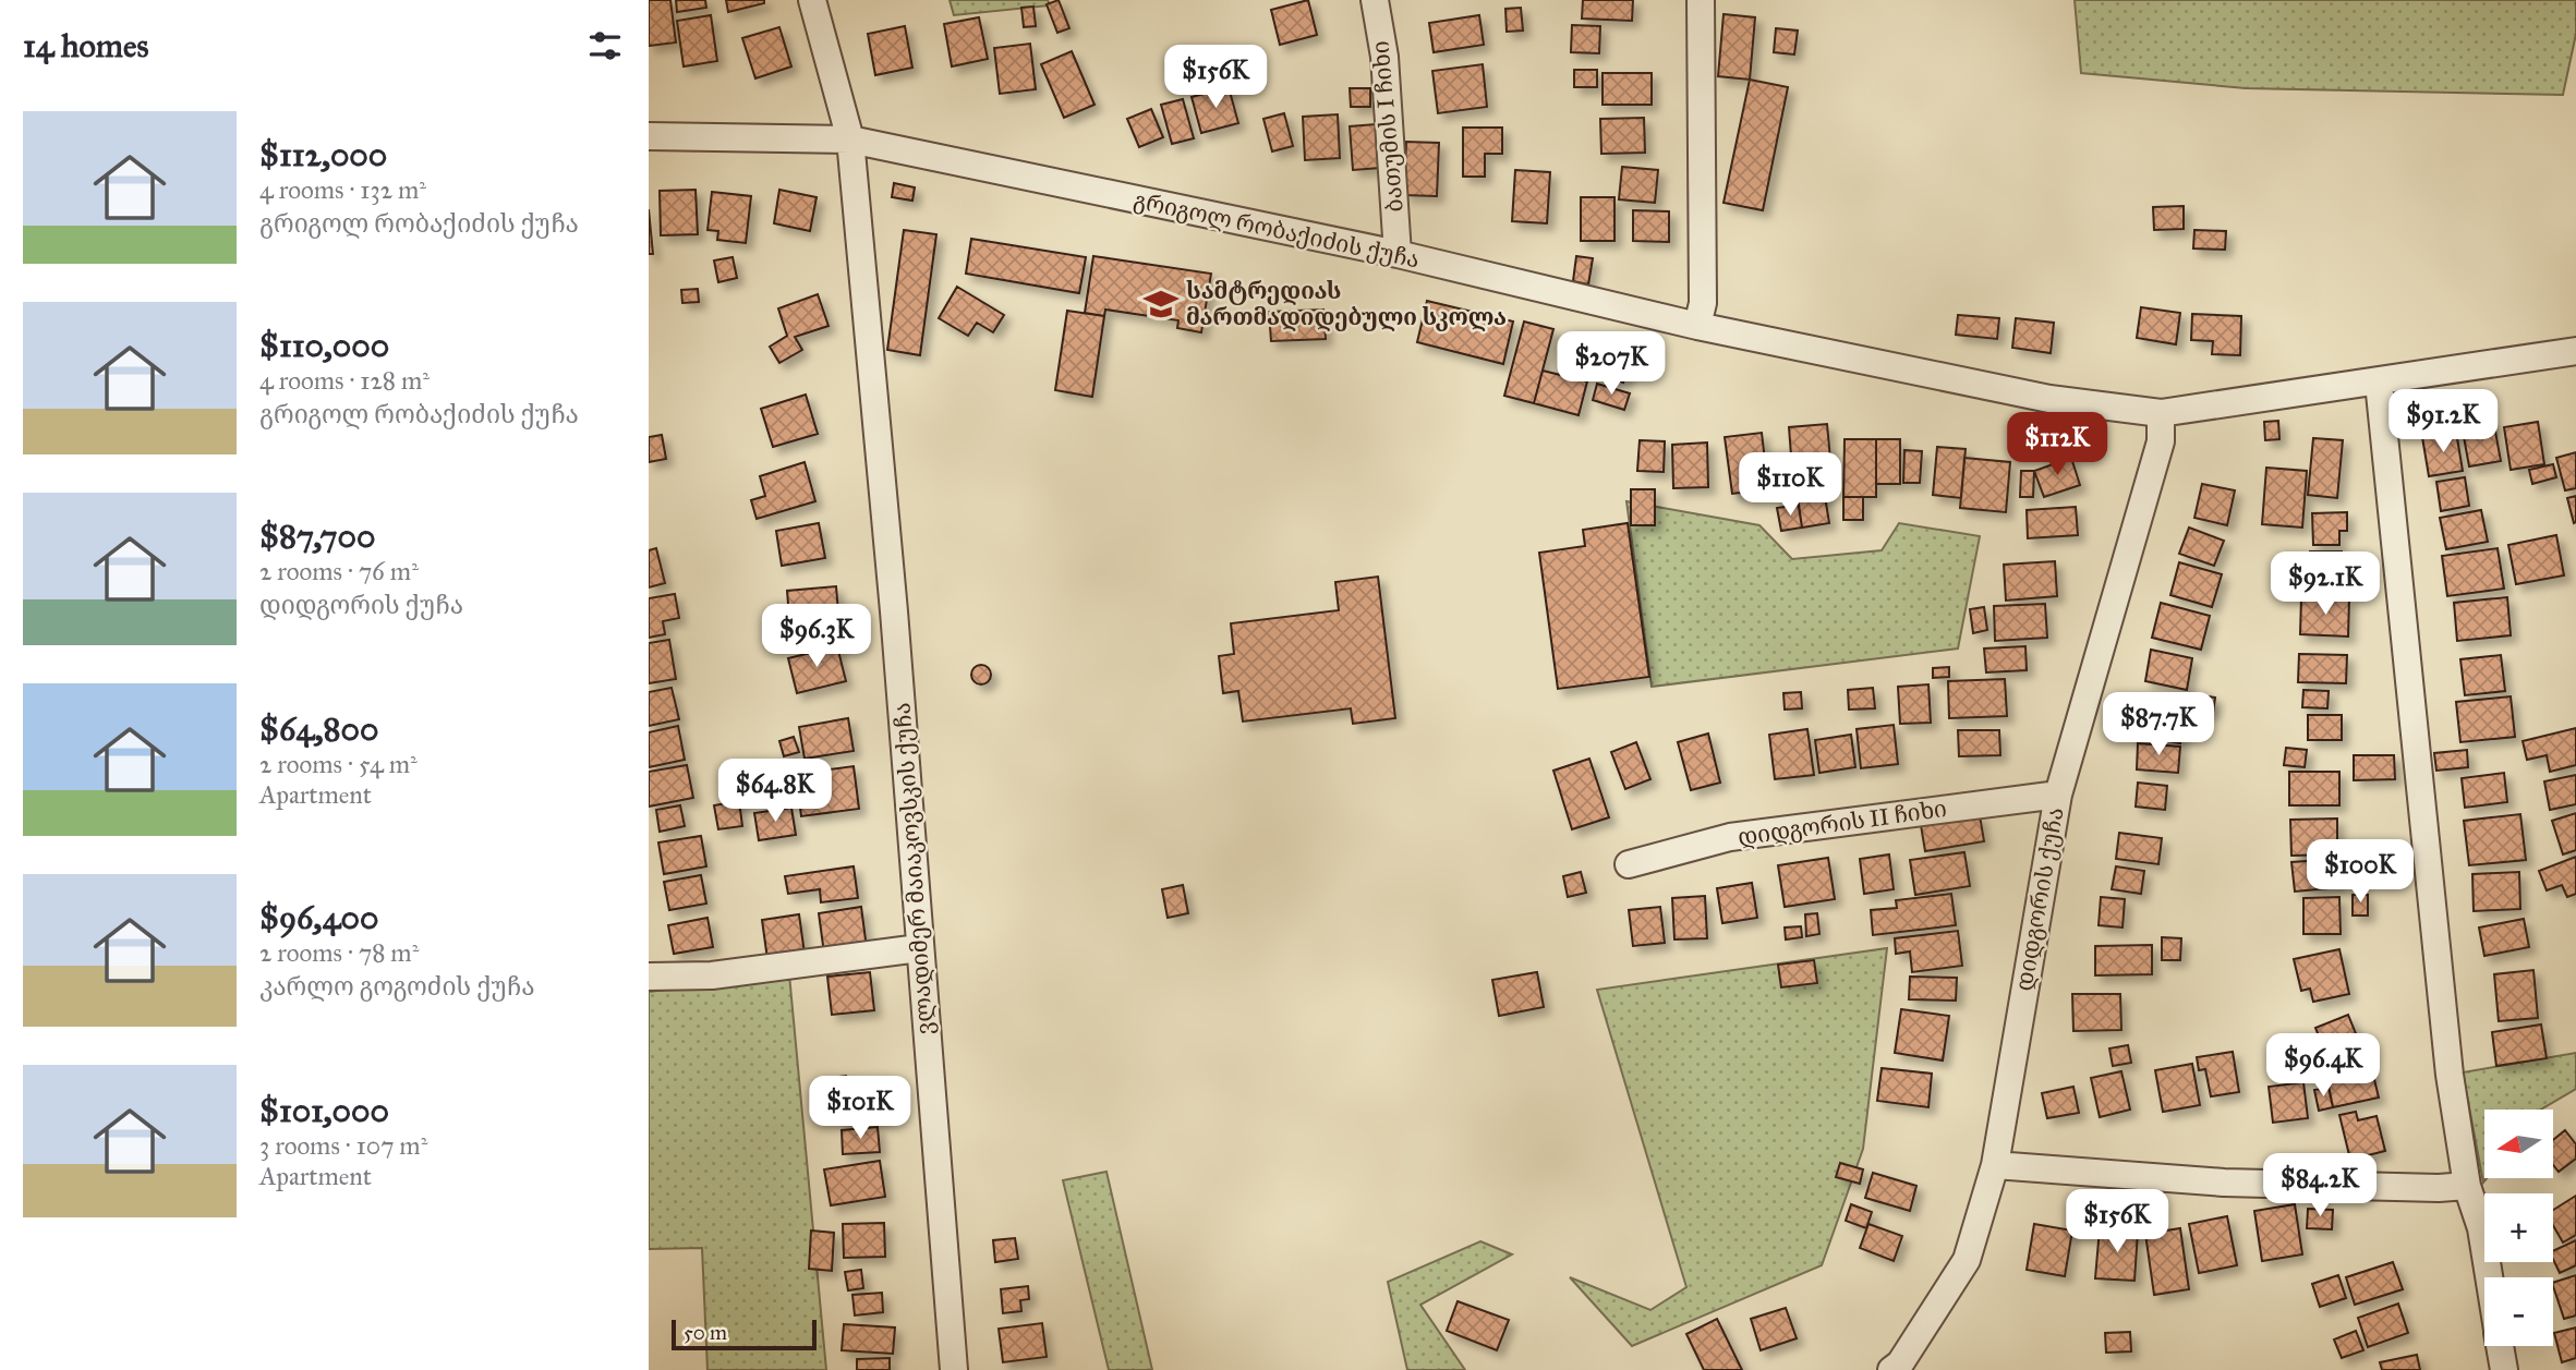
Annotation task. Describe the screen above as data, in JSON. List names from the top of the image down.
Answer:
{
  "streets": {
    "street": [
      "ბათუმის I ჩიხი",
      "გრიგოლ რობაქიძის ქუჩა",
      "დიდგორის II ჩიხი",
      "ვლადიმერ მაიაკოვსკის ქუჩა",
      "დიდგორის ქუჩა"
    ]
  },
  "crossings": [
    ["ბათუმის I ჩიხი", "გრიგოლ რობაქიძის ქუჩა"],
    ["გრიგოლ რობაქიძის ქუჩა", "ვლადიმერ მაიაკოვსკის ქუჩა"],
    ["გრიგოლ რობაქიძის ქუჩა", "დიდგორის ქუჩა"],
    ["დიდგორის II ჩიხი", "დიდგორის ქუჩა"]
  ],
  "places": {
    "school or university": ["სამტრედიას მართმადიდებული სკოლა"]
  },
  "scale_bar": "50 m",
  "north": "left",
  "page": {
    "heading": "14 homes",
    "price": [
      "$156K",
      "$207K",
      "$91.2K",
      "$112K",
      "$110K",
      "$92.1K",
      "$96.3K",
      "$87.7K",
      "$64.8K",
      "$100K",
      "$96.4K",
      "$101K",
      "$84.2K",
      "$156K"
    ],
    "list": [
      {
        "name": "$112,000",
        "note": "4 rooms · 132 m² · გრიგოლ რობაქიძის ქუჩა"
      },
      {
        "name": "$110,000",
        "note": "4 rooms · 128 m² · გრიგოლ რობაქიძის ქუჩა"
      },
      {
        "name": "$87,700",
        "note": "2 rooms · 76 m² · დიდგორის ქუჩა"
      },
      {
        "name": "$64,800",
        "note": "2 rooms · 54 m² · Apartment"
      },
      {
        "name": "$96,400",
        "note": "2 rooms · 78 m² · კარლო გოგოძის ქუჩა"
      },
      {
        "name": "$101,000",
        "note": "3 rooms · 107 m² · Apartment"
      }
    ],
    "map_buttons": ["+", "−"],
    "scale": "50 m"
  }
}
